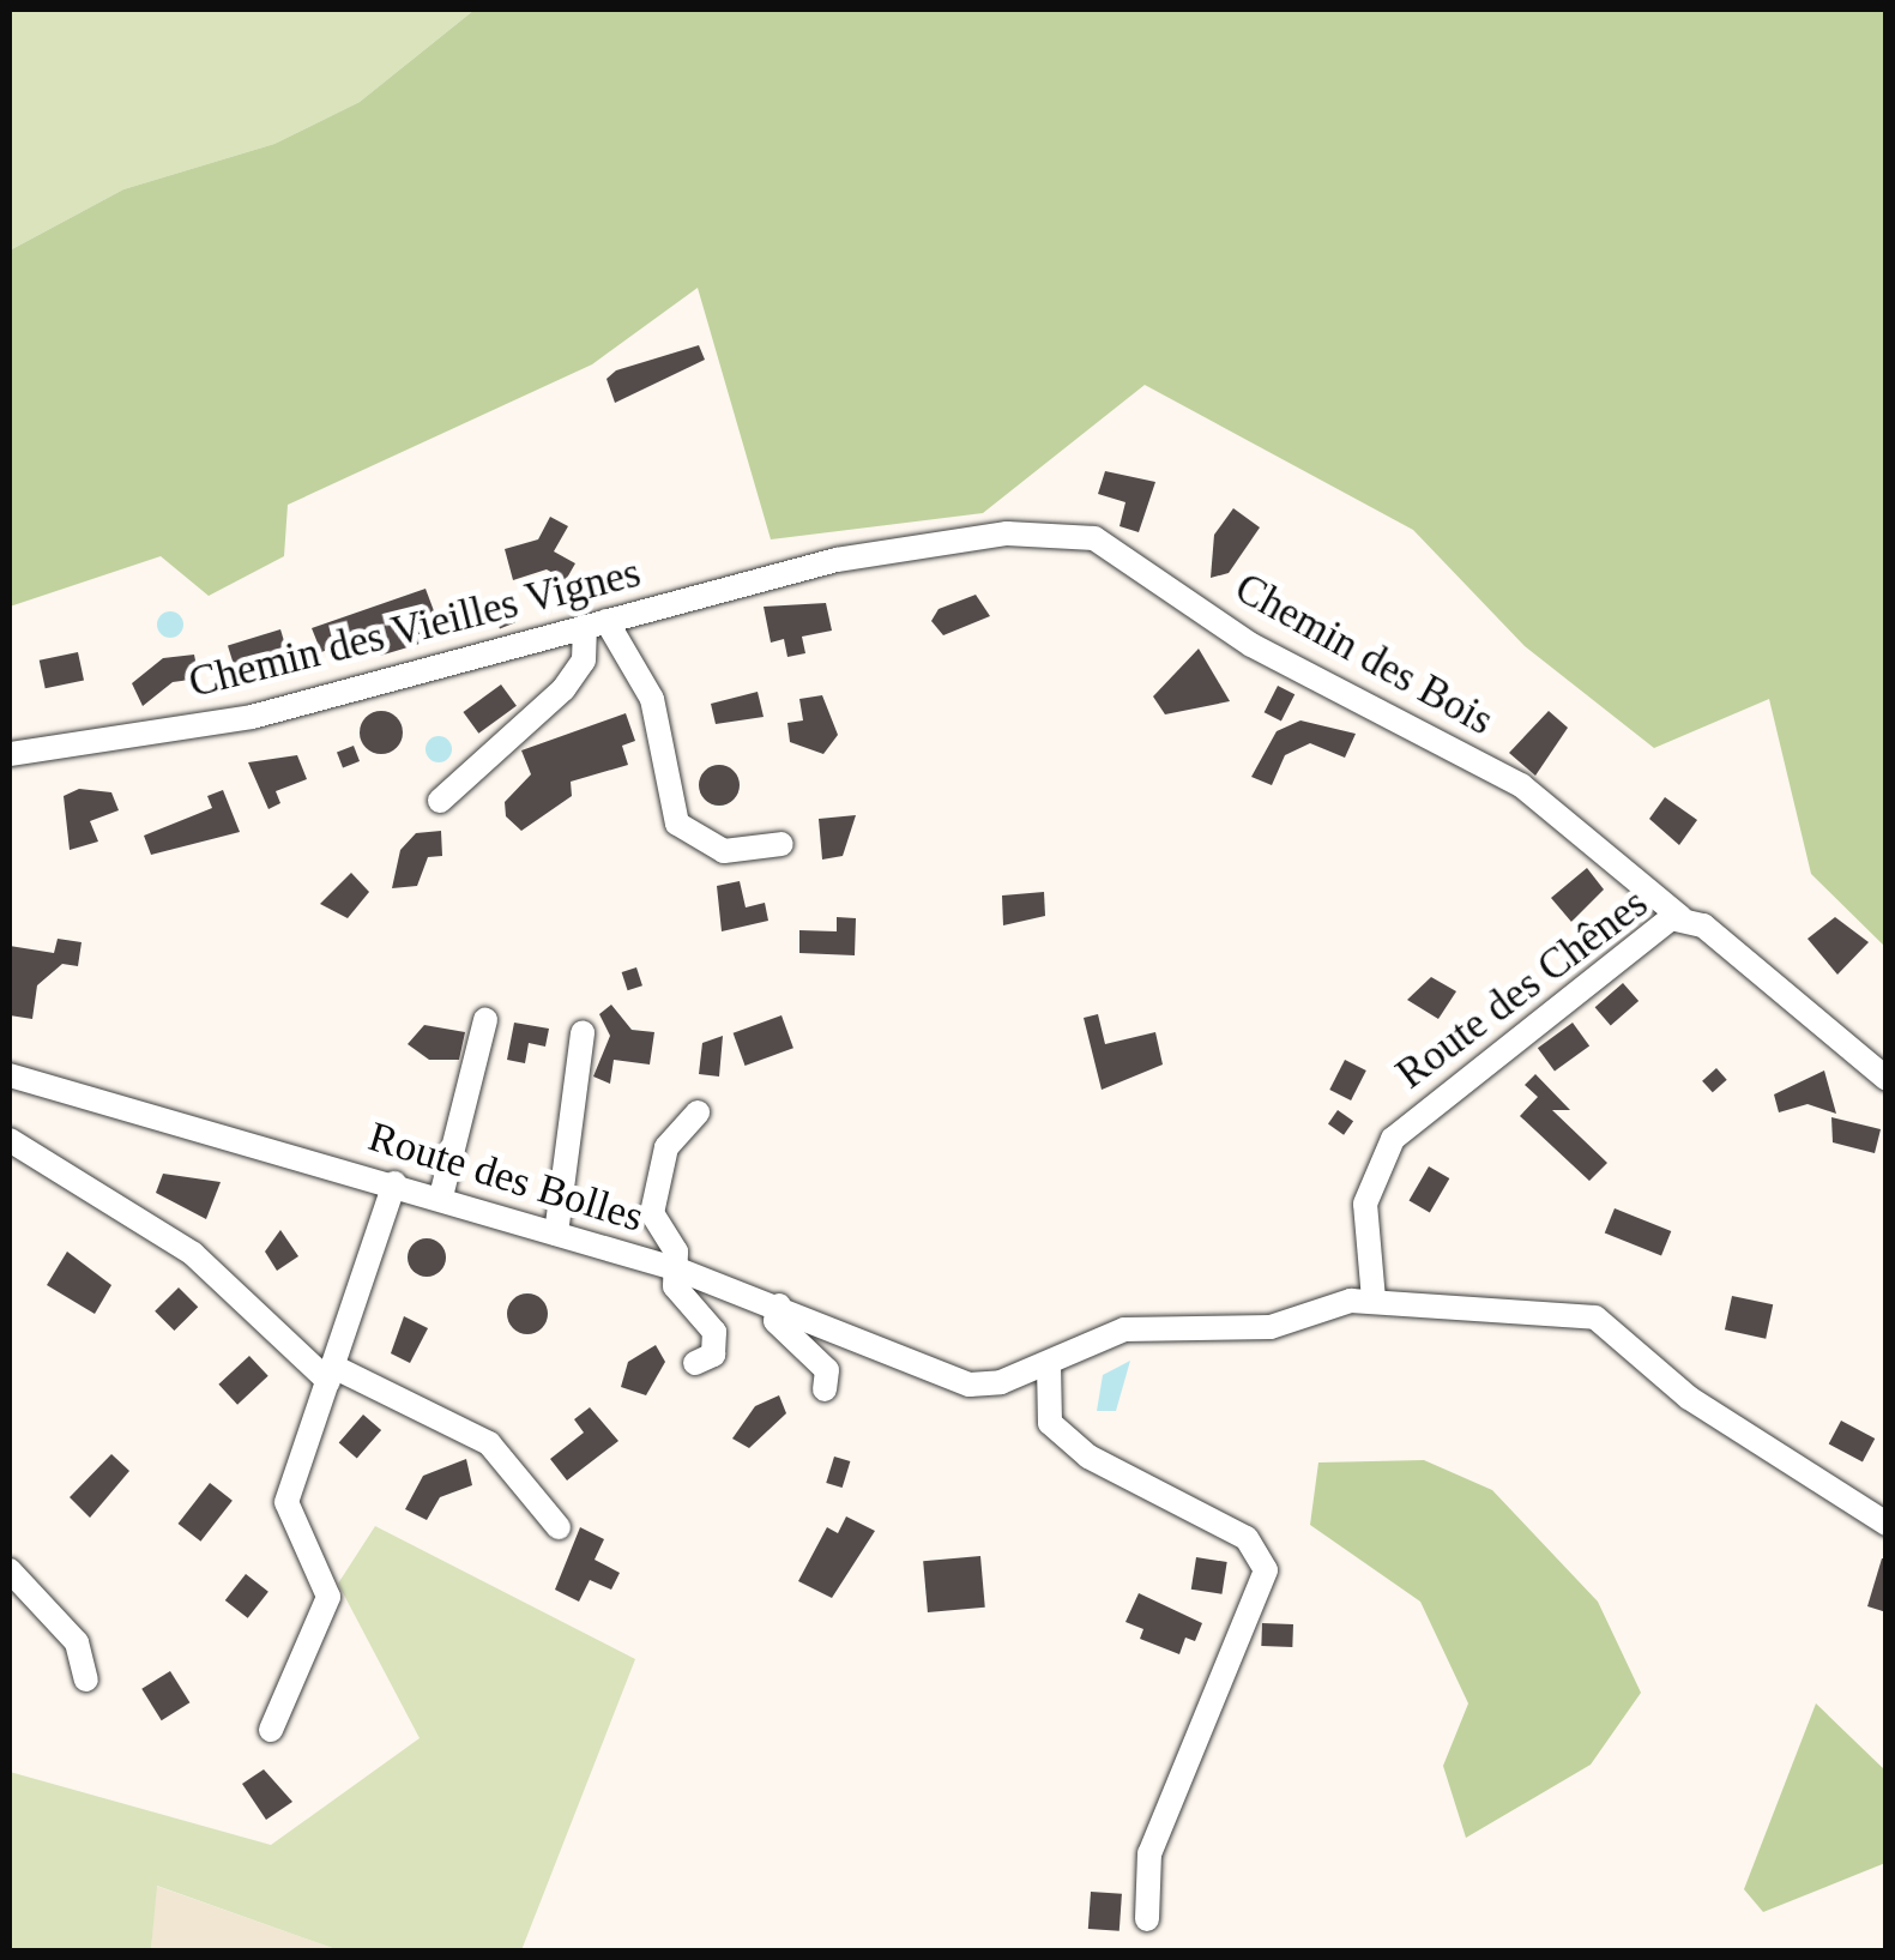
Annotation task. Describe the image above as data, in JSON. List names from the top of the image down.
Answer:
{
  "streets": {
    "street": [
      "Chemin des Vieilles Vignes",
      "Chemin des Bois",
      "Route des Chênes",
      "Route des Bolles"
    ]
  },
  "crossings": [
    ["Chemin des Vieilles Vignes", "Chemin des Bois"],
    ["Chemin des Bois", "Route des Chênes"]
  ]
}
